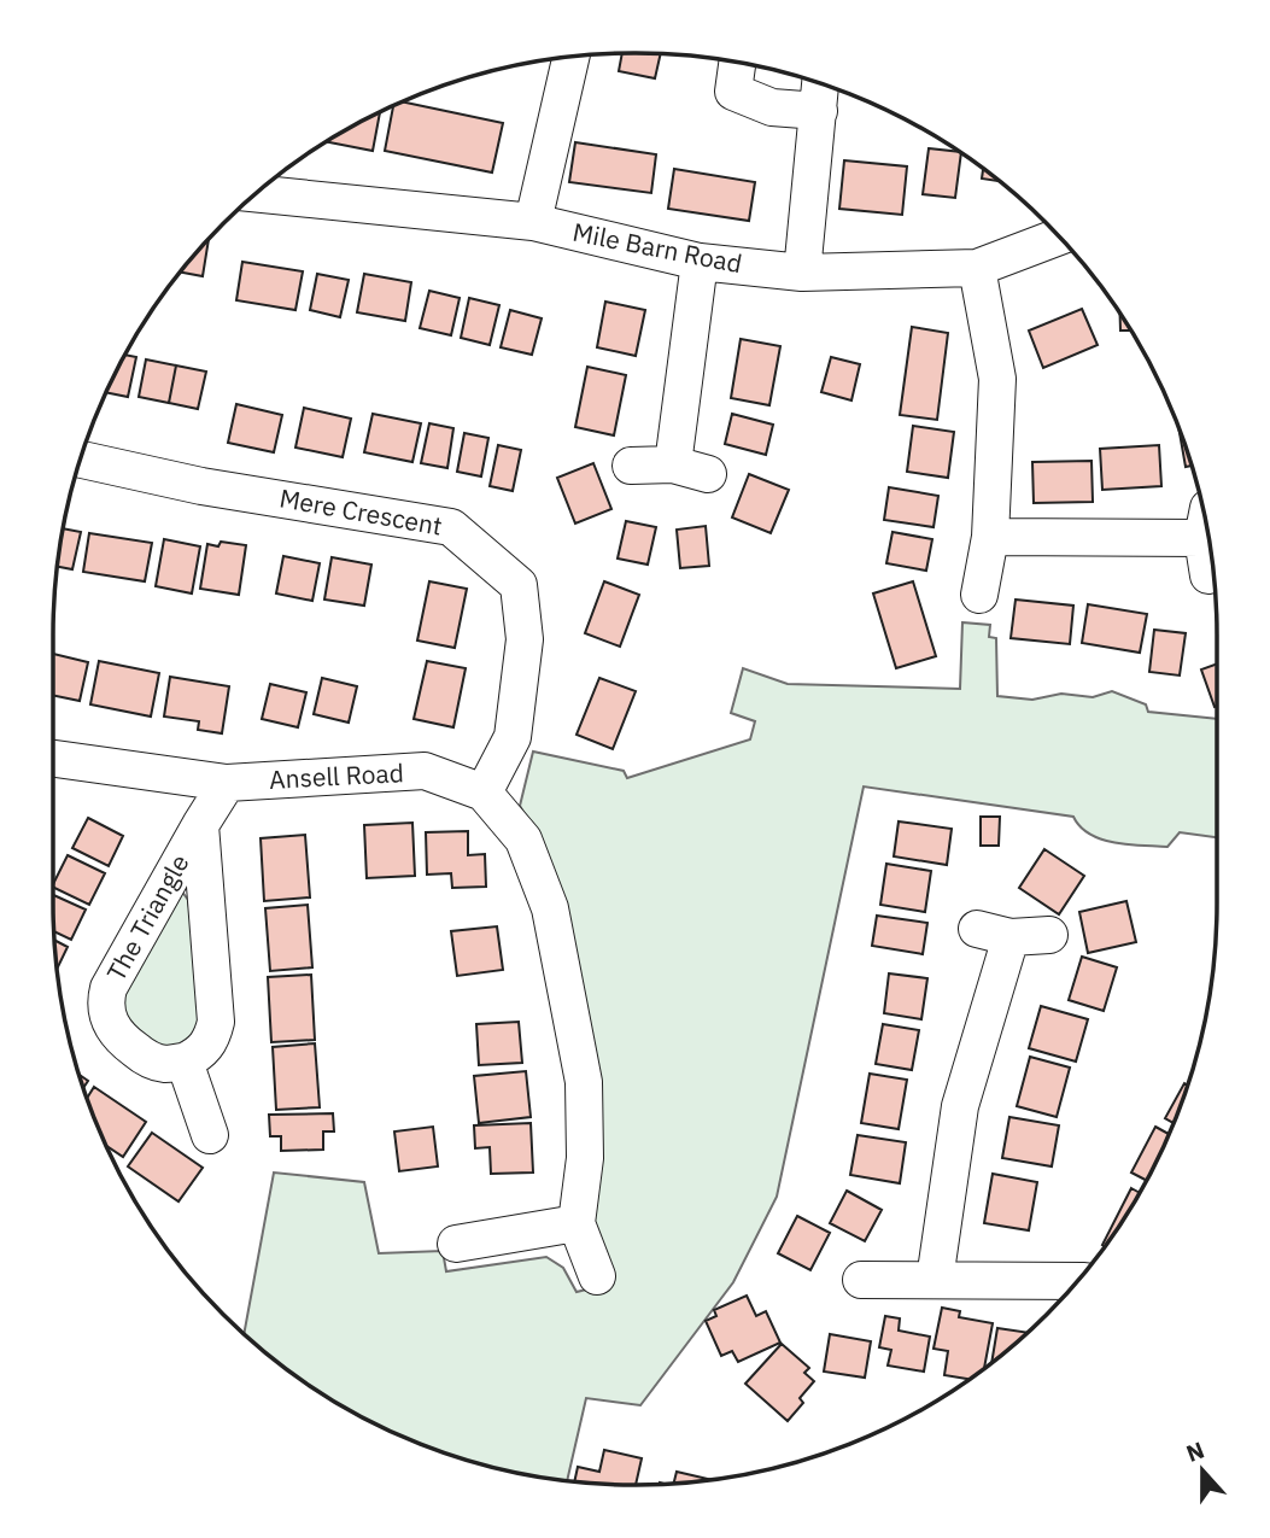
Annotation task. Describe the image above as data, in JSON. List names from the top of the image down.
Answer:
{
  "streets": {
    "street": [
      "Mile Barn Road",
      "Mere Crescent",
      "Ansell Road",
      "The Triangle"
    ]
  },
  "crossings": [
    ["Mere Crescent", "Ansell Road"],
    ["Ansell Road", "The Triangle"]
  ],
  "north": "top"
}
